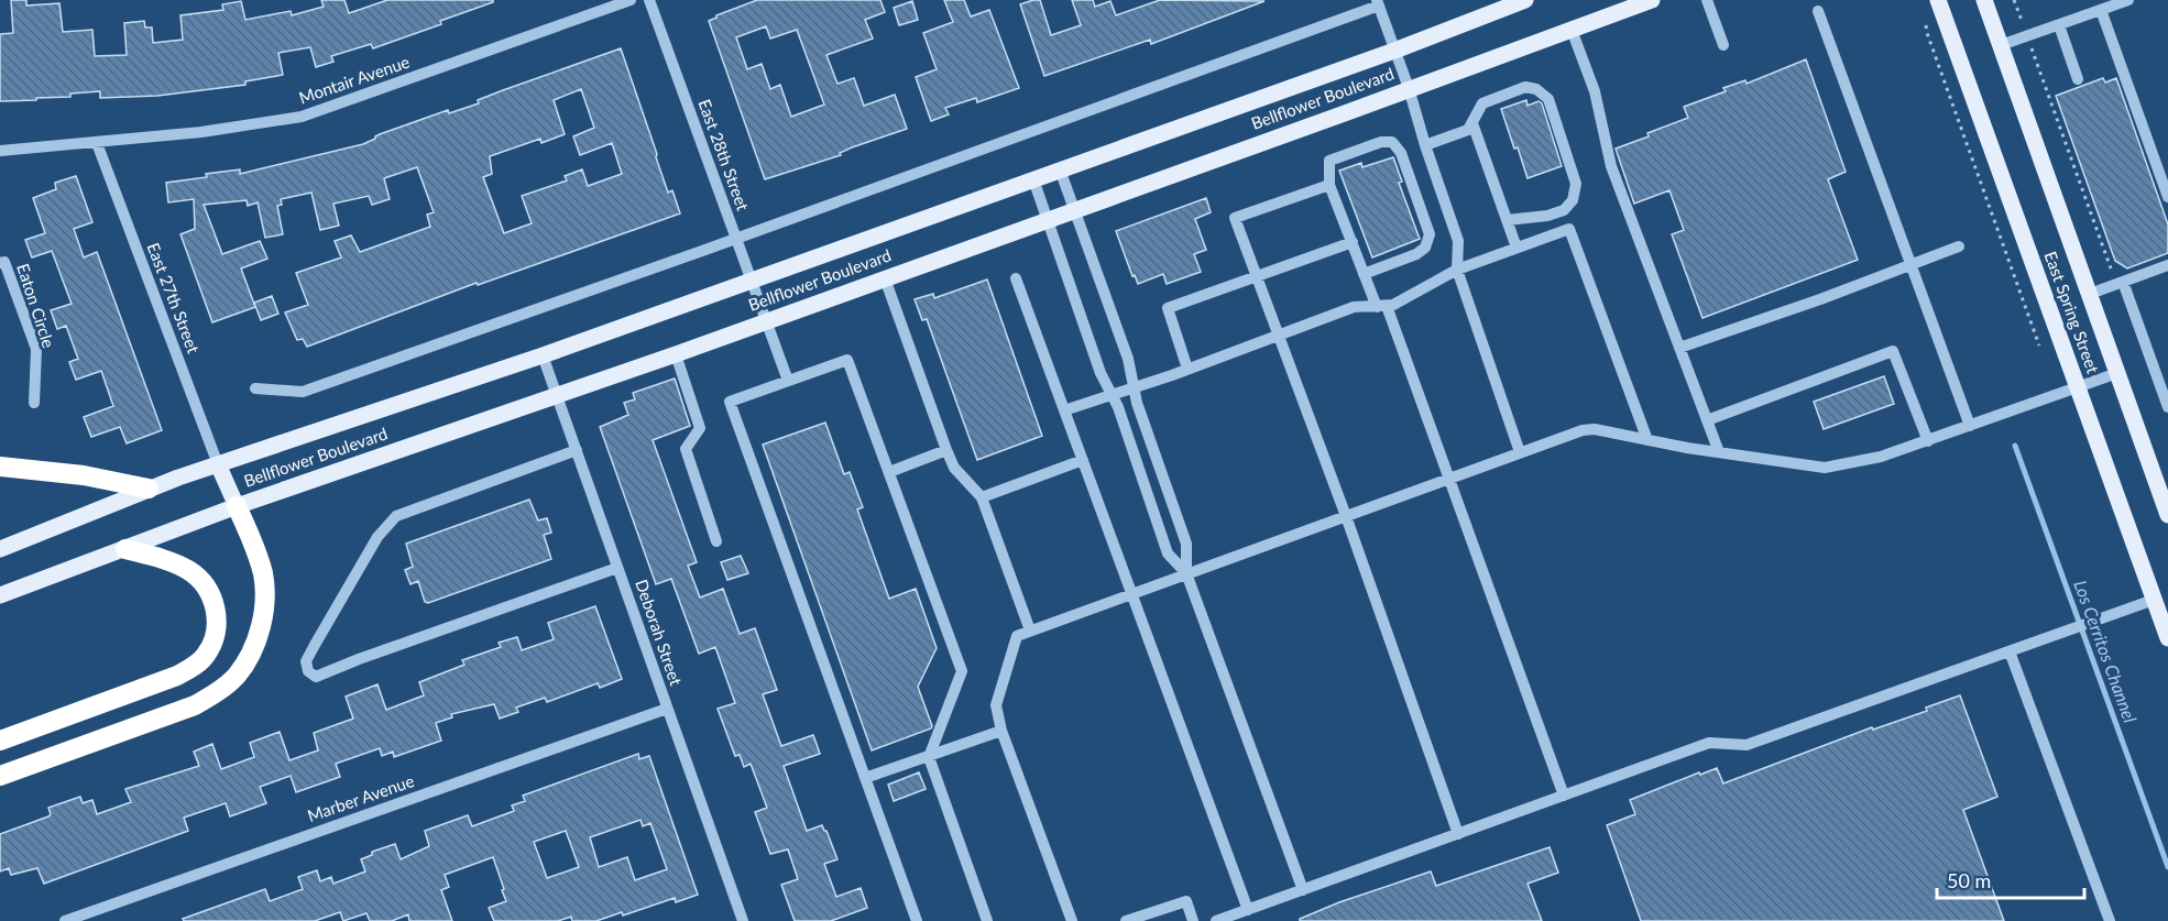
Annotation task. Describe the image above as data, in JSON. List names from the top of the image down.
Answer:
{
  "streets": {
    "main road": ["Bellflower Boulevard", "East Spring Street"],
    "street": [
      "Montair Avenue",
      "East 28th Street",
      "East 27th Street",
      "Eaton Circle",
      "Deborah Street",
      "Marber Avenue"
    ]
  },
  "crossings": [
    ["Montair Avenue", "East 27th Street"],
    ["Bellflower Boulevard", "East 28th Street"],
    ["Bellflower Boulevard", "East 27th Street"],
    ["Bellflower Boulevard", "Deborah Street"],
    ["Deborah Street", "Marber Avenue"]
  ],
  "water": ["Los Cerritos Channel"],
  "scale_bar": "50 m"
}
